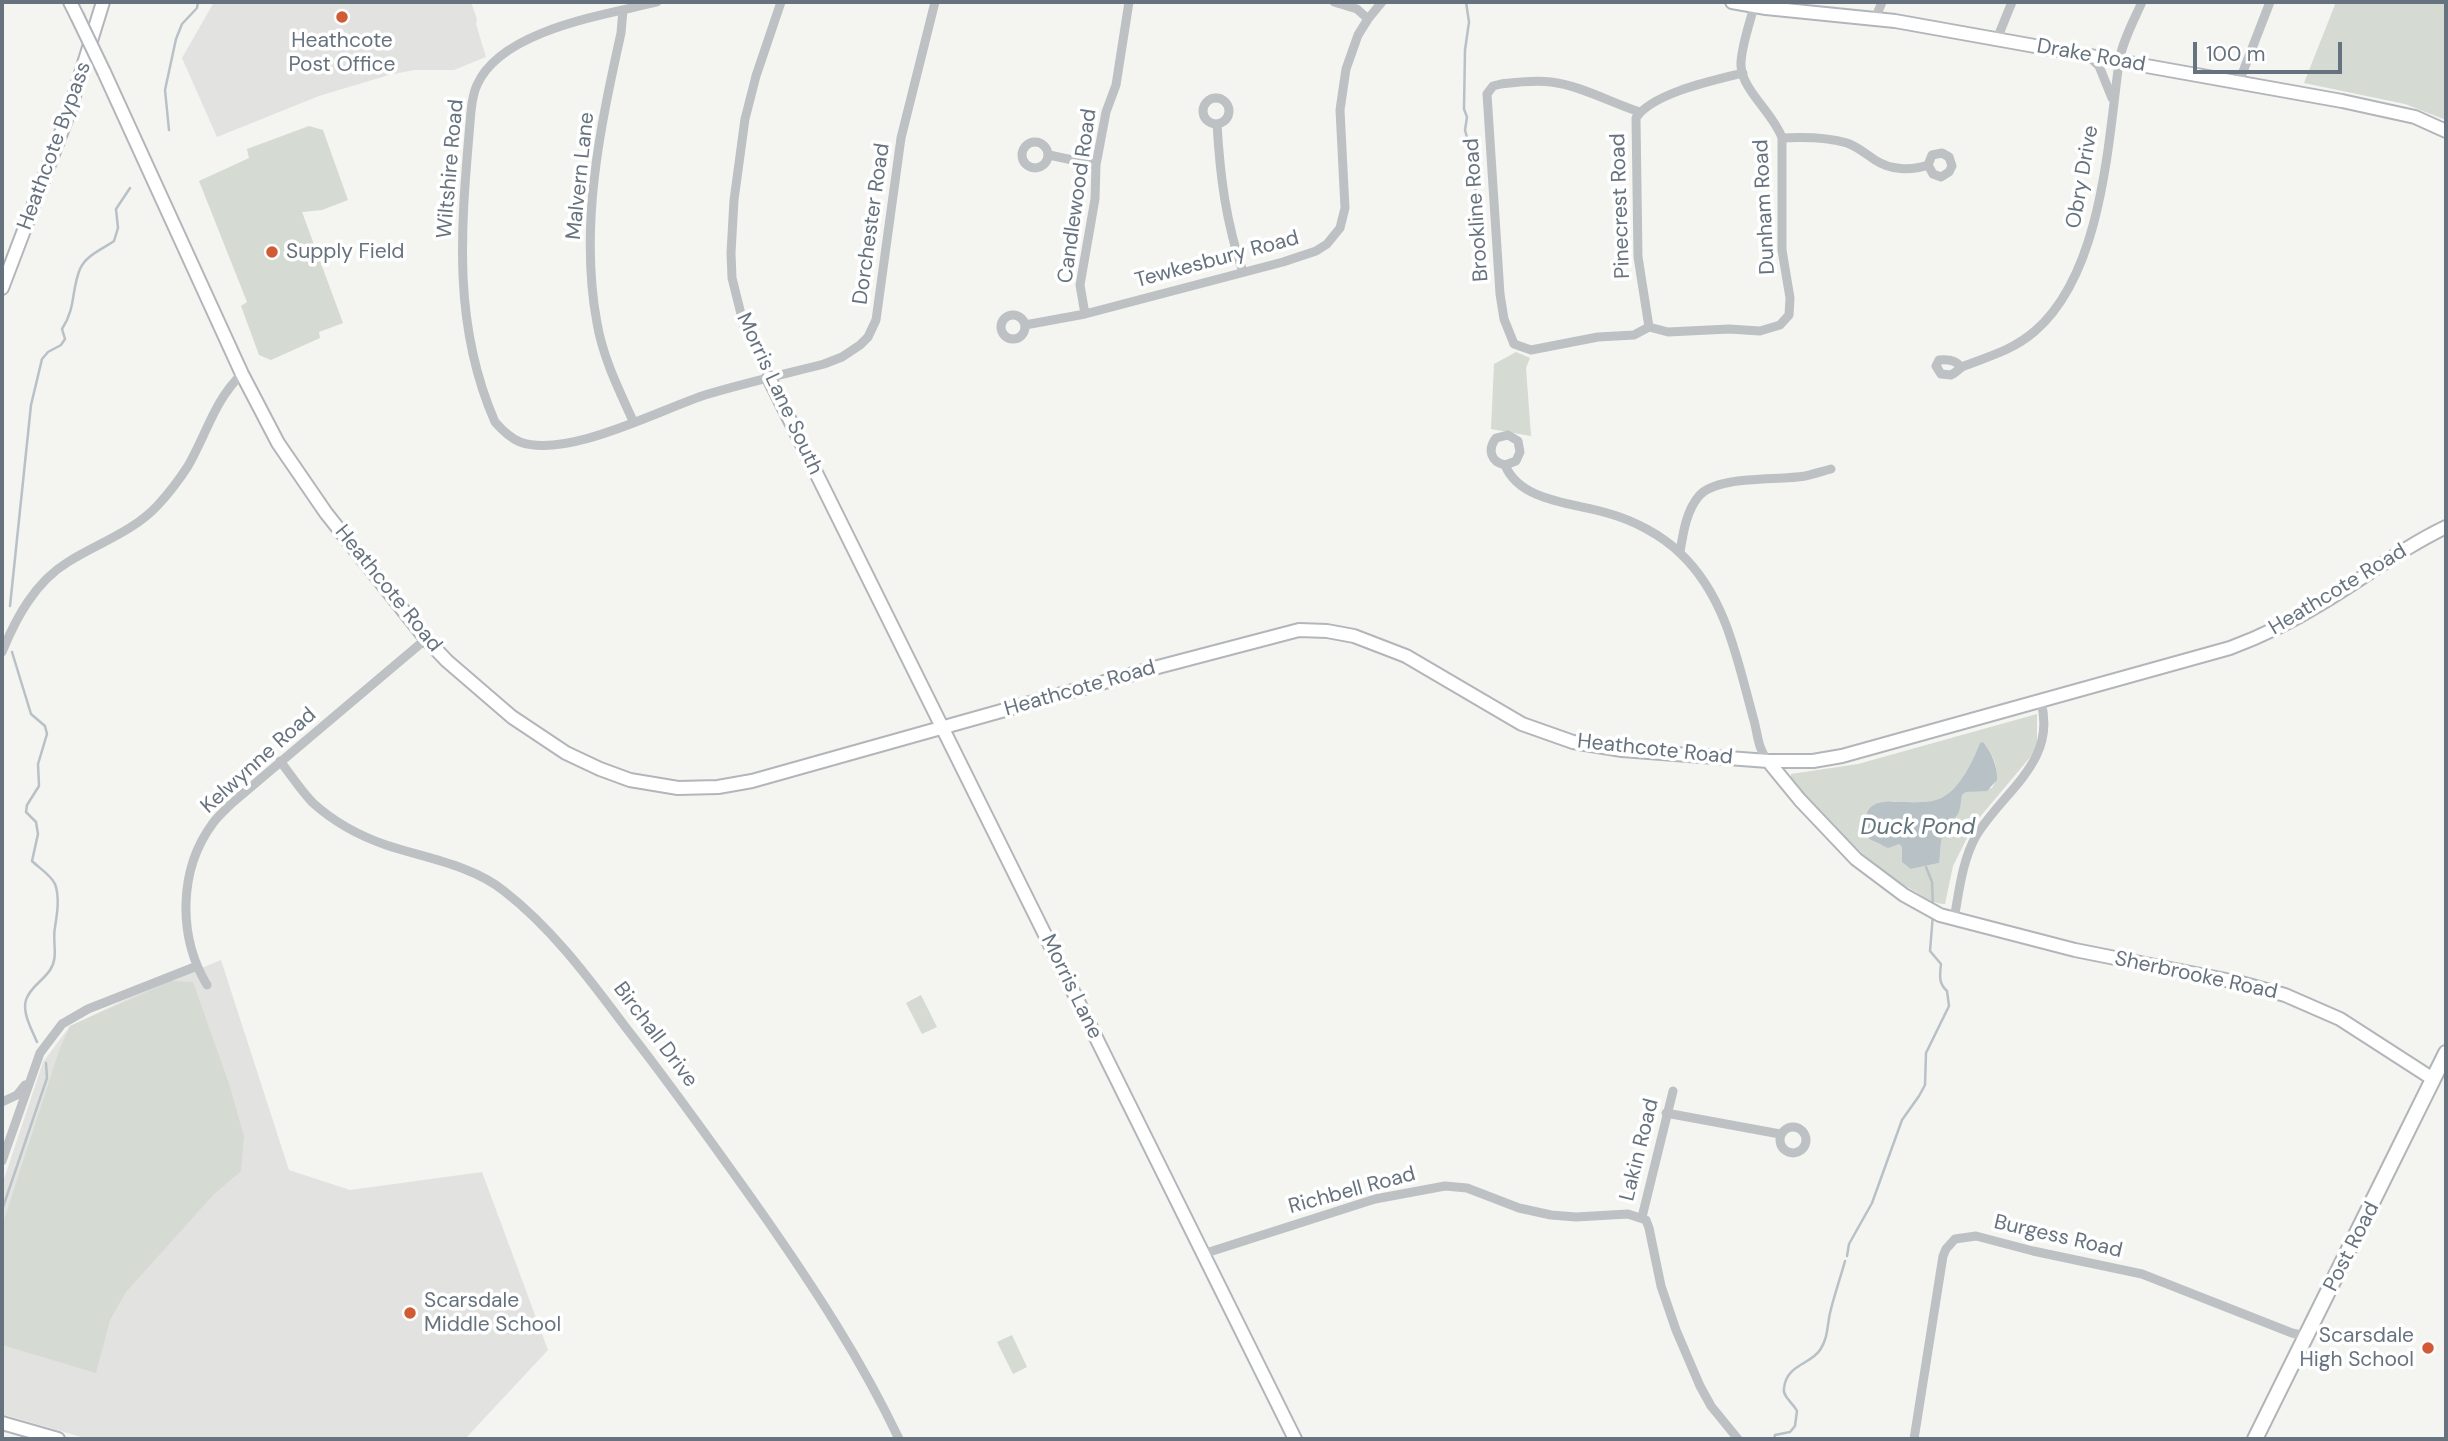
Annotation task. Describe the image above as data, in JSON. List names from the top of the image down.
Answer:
{
  "streets": {
    "main road": ["Post Road"],
    "street": [
      "Drake Road",
      "Heathcote Bypass",
      "Wiltshire Road",
      "Malvern Lane",
      "Obry Drive",
      "Candlewood Road",
      "Pinecrest Road",
      "Dunham Road",
      "Brookline Road",
      "Dorchester Road",
      "Tewkesbury Road",
      "Morris Lane South",
      "Heathcote Road",
      "Kelwynne Road",
      "Sherbrooke Road",
      "Morris Lane",
      "Birchall Drive",
      "Lakin Road",
      "Richbell Road",
      "Burgess Road"
    ]
  },
  "crossings": [
    ["Drake Road", "Obry Drive"],
    ["Wiltshire Road", "Malvern Lane"],
    ["Wiltshire Road", "Dorchester Road"],
    ["Malvern Lane", "Dorchester Road"],
    ["Candlewood Road", "Tewkesbury Road"],
    ["Pinecrest Road", "Dunham Road"],
    ["Pinecrest Road", "Brookline Road"],
    ["Dunham Road", "Brookline Road"],
    ["Dorchester Road", "Morris Lane South"],
    ["Morris Lane South", "Morris Lane"],
    ["Heathcote Road", "Kelwynne Road"],
    ["Heathcote Road", "Sherbrooke Road"],
    ["Heathcote Road", "Morris Lane"],
    ["Kelwynne Road", "Birchall Drive"],
    ["Sherbrooke Road", "Post Road"],
    ["Morris Lane", "Richbell Road"],
    ["Lakin Road", "Richbell Road"],
    ["Burgess Road", "Post Road"]
  ],
  "water": ["Duck Pond"],
  "places": [
    "Heathcote Post Office",
    "Supply Field",
    "Scarsdale Middle School",
    "Scarsdale High School"
  ],
  "scale_bar": "100 m"
}
